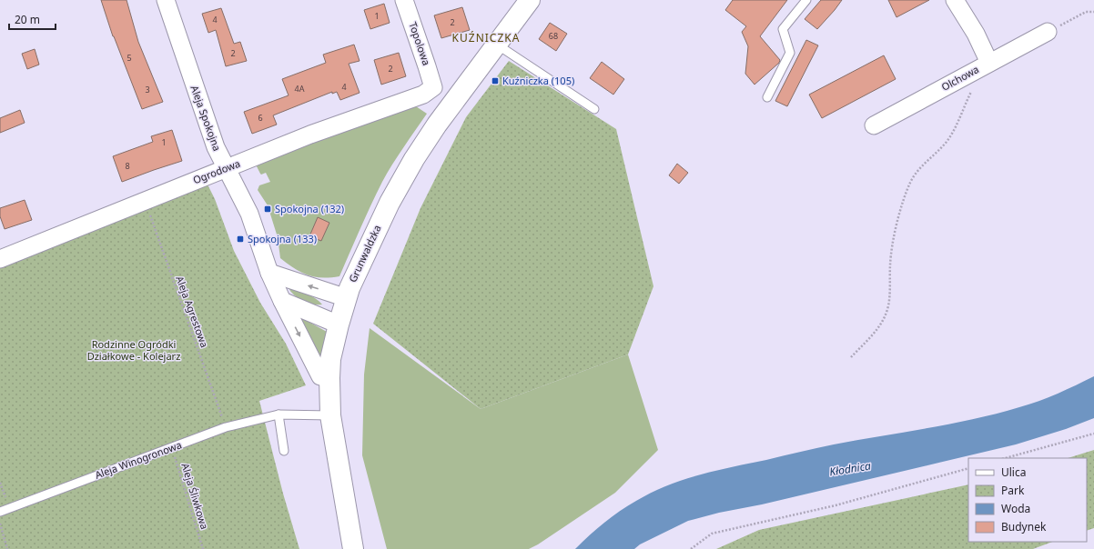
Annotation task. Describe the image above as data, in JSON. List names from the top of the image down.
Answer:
{
  "streets": {
    "street": [
      "Topolowa",
      "Olchowa",
      "Aleja Spokojna",
      "Ogrodowa",
      "Grunwaldzka"
    ],
    "lane": ["Aleja Winogronowa"],
    "path": ["Aleja Agrestowa", "Aleja Śliwkowa"]
  },
  "crossings": [
    ["Topolowa", "Ogrodowa"],
    ["Aleja Spokojna", "Ogrodowa"],
    ["Aleja Spokojna", "Grunwaldzka"],
    ["Ogrodowa", "Aleja Agrestowa"],
    ["Grunwaldzka", "Aleja Winogronowa"],
    ["Aleja Agrestowa", "Aleja Winogronowa"],
    ["Aleja Winogronowa", "Aleja Śliwkowa"]
  ],
  "districts": ["KUŹNICZKA"],
  "water": ["Kłodnica"],
  "parks": ["Rodzinne Ogródki Działkowe - Kolejarz"],
  "places": {
    "transit": ["Kuźniczka (105)", "Spokojna (132)", "Spokojna (133)"]
  },
  "house_numbers": [
    "1",
    "4",
    "2",
    "68",
    "2",
    "5",
    "2",
    "4",
    "4A",
    "3",
    "6",
    "1",
    "8"
  ],
  "legend": [
    "Ulica",
    "Park",
    "Woda",
    "Budynek"
  ],
  "scale_bar": "20 m"
}
